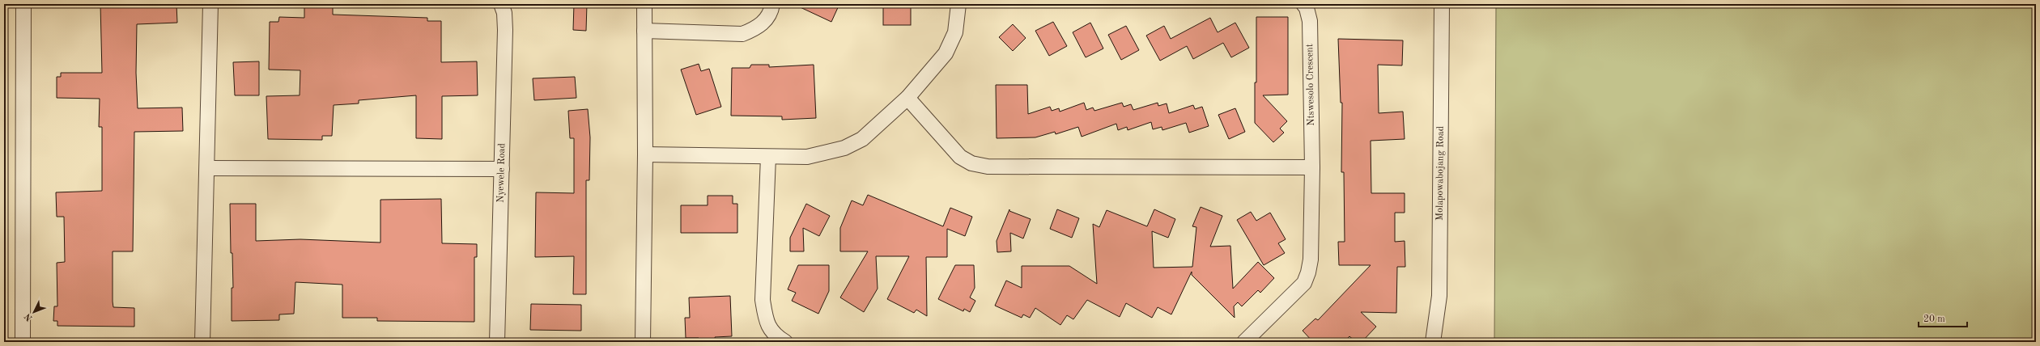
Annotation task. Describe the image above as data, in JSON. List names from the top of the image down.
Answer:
{
  "streets": {
    "street": ["Ntswesolo Crescent", "Nyewele Road", "Molapowabojang Road"]
  },
  "scale_bar": "20 m",
  "north": "bottom left"
}
